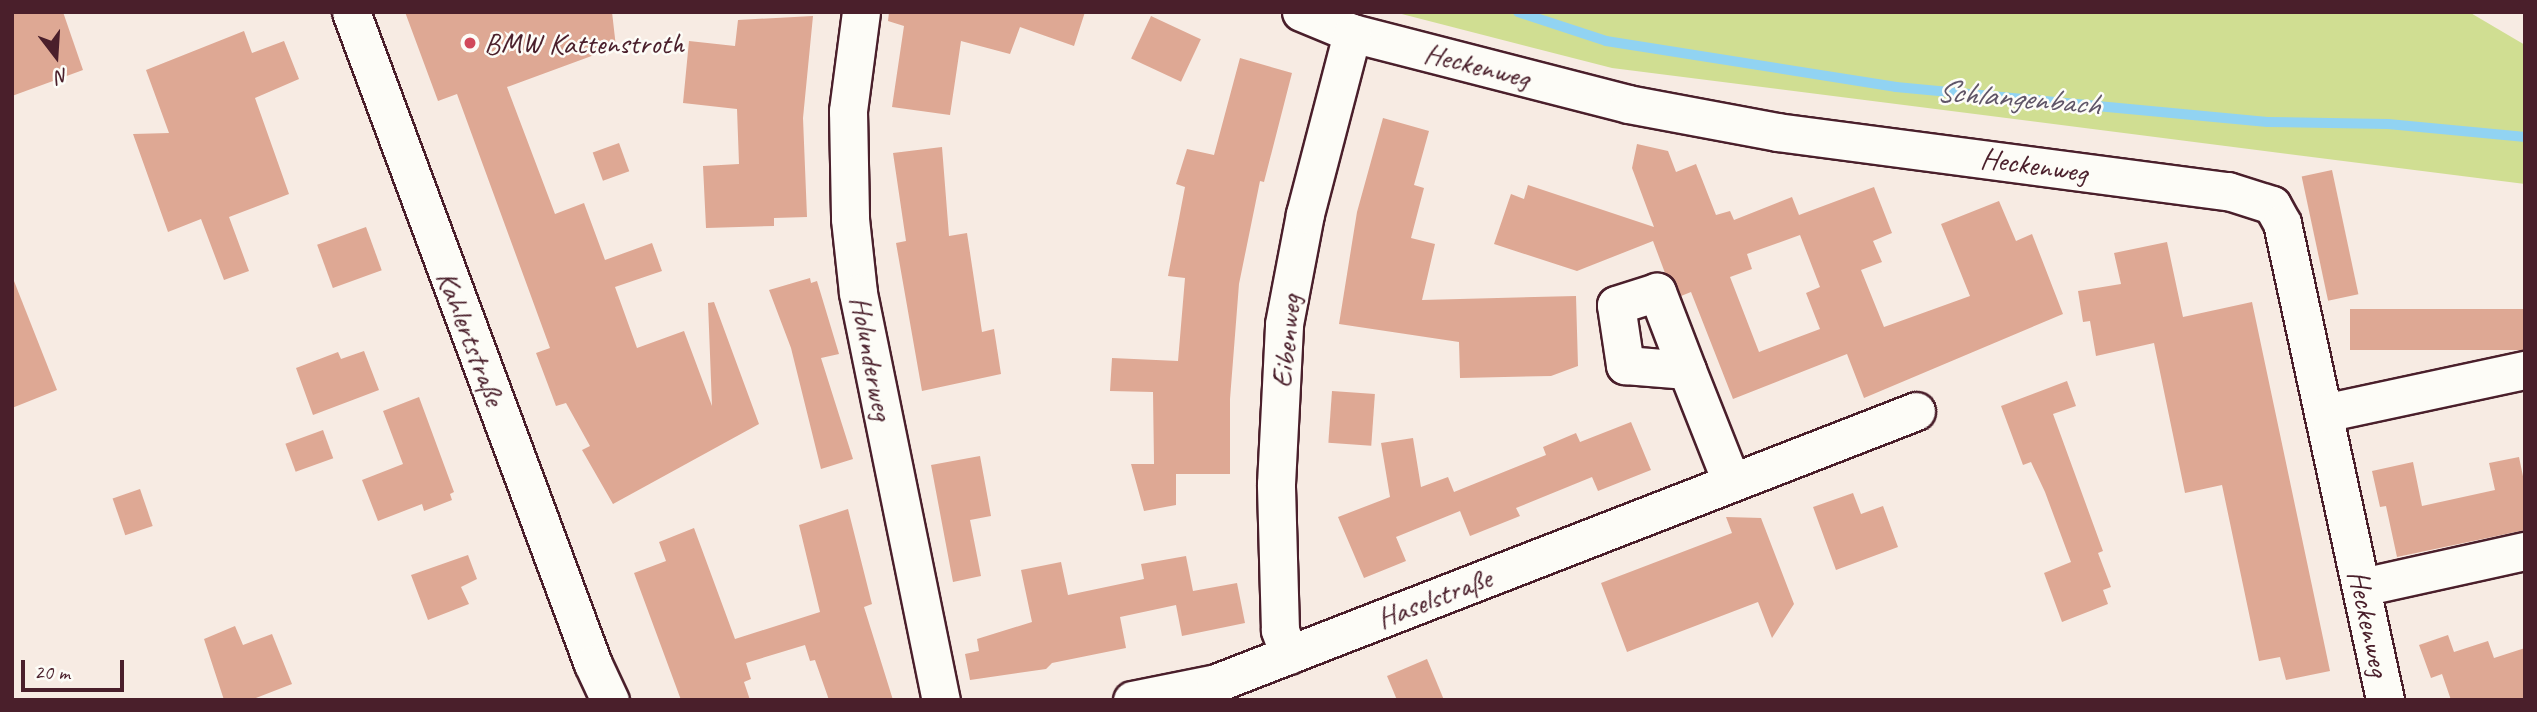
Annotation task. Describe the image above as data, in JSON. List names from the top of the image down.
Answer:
{
  "streets": {
    "street": [
      "Heckenweg",
      "Kahlertstraße",
      "Eibenweg",
      "Holunderweg",
      "Haselstraße"
    ]
  },
  "crossings": [
    ["Heckenweg", "Eibenweg"],
    ["Eibenweg", "Haselstraße"]
  ],
  "water": ["Schlangenbach"],
  "places": ["BMW Kattenstroth"],
  "scale_bar": "20 m",
  "north": "bottom"
}
